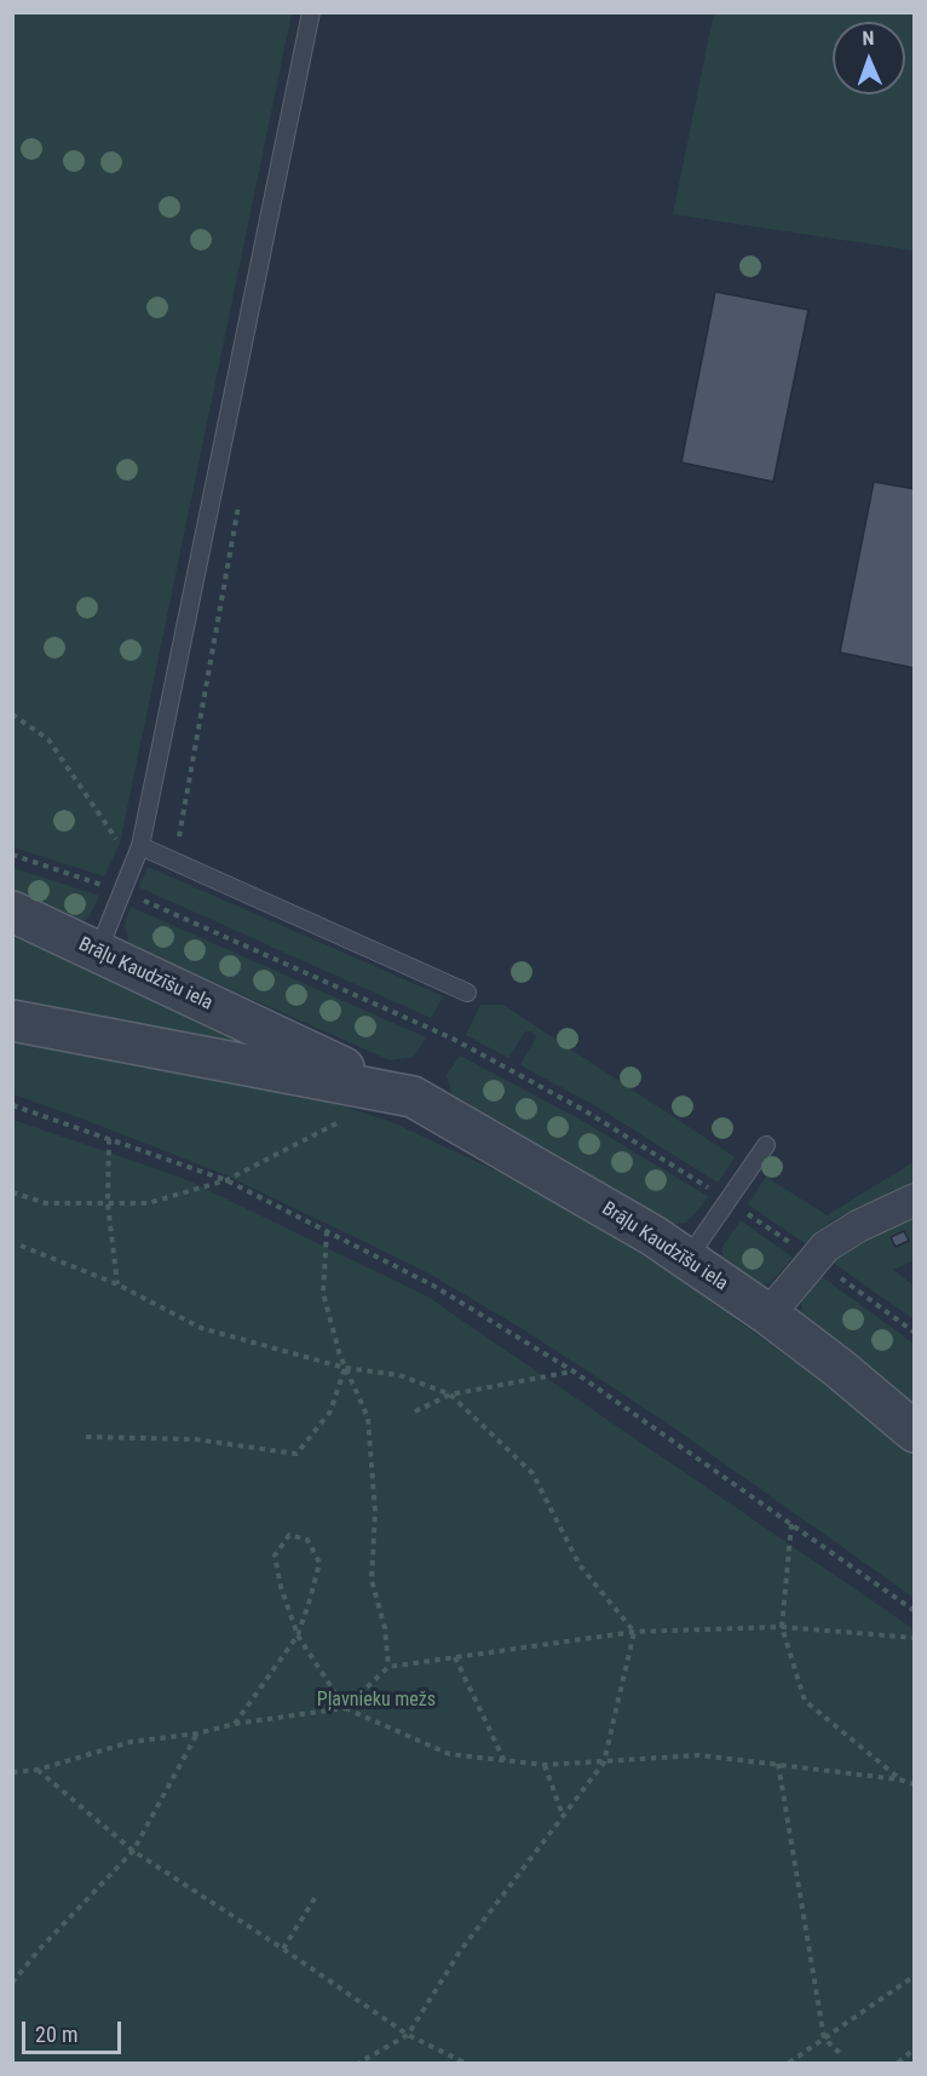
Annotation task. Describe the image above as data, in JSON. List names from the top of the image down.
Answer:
{
  "streets": {
    "street": ["Brāļu Kaudzīšu iela"]
  },
  "parks": ["Pļavnieku mežs"],
  "scale_bar": "20 m",
  "north": "top"
}
